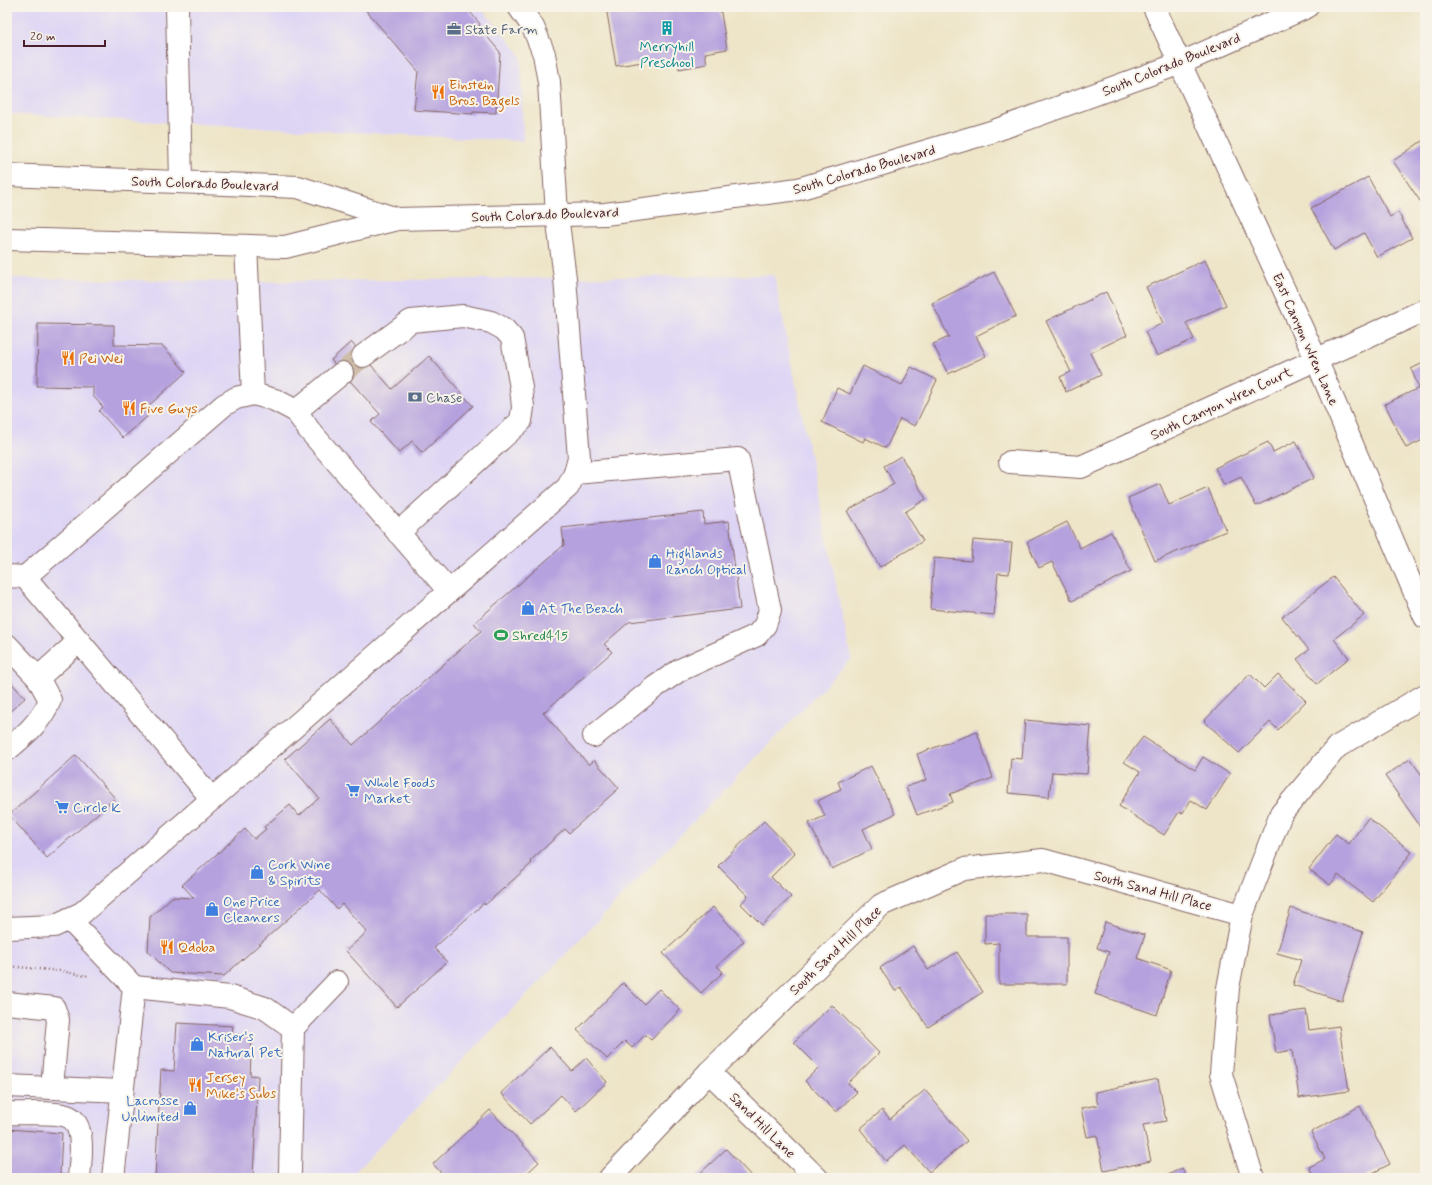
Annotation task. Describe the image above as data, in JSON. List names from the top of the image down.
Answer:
{
  "streets": {
    "street": [
      "South Colorado Boulevard",
      "East Canyon Wren Lane",
      "South Canyon Wren Court",
      "South Sand Hill Place",
      "Sand Hill Lane"
    ]
  },
  "crossings": [
    ["South Colorado Boulevard", "East Canyon Wren Lane"],
    ["East Canyon Wren Lane", "South Canyon Wren Court"],
    ["South Sand Hill Place", "Sand Hill Lane"]
  ],
  "places": {
    "building": ["Merryhill Preschool"],
    "office": ["State Farm"],
    "restaurant": [
      "Einstein Bros. Bagels",
      "Pei Wei",
      "Five Guys",
      "Qdoba",
      "Jersey Mike's Subs"
    ],
    "bank": ["Chase"],
    "shop": [
      "Highlands Ranch Optical",
      "At The Beach",
      "Cork Wine & Spirits",
      "One Price Cleaners",
      "Kriser's Natural Pet",
      "Lacrosse Unlimited"
    ],
    "sports": ["Shred415"],
    "supermarket": ["Whole Foods Market", "Circle K"]
  },
  "scale_bar": "20 m"
}
